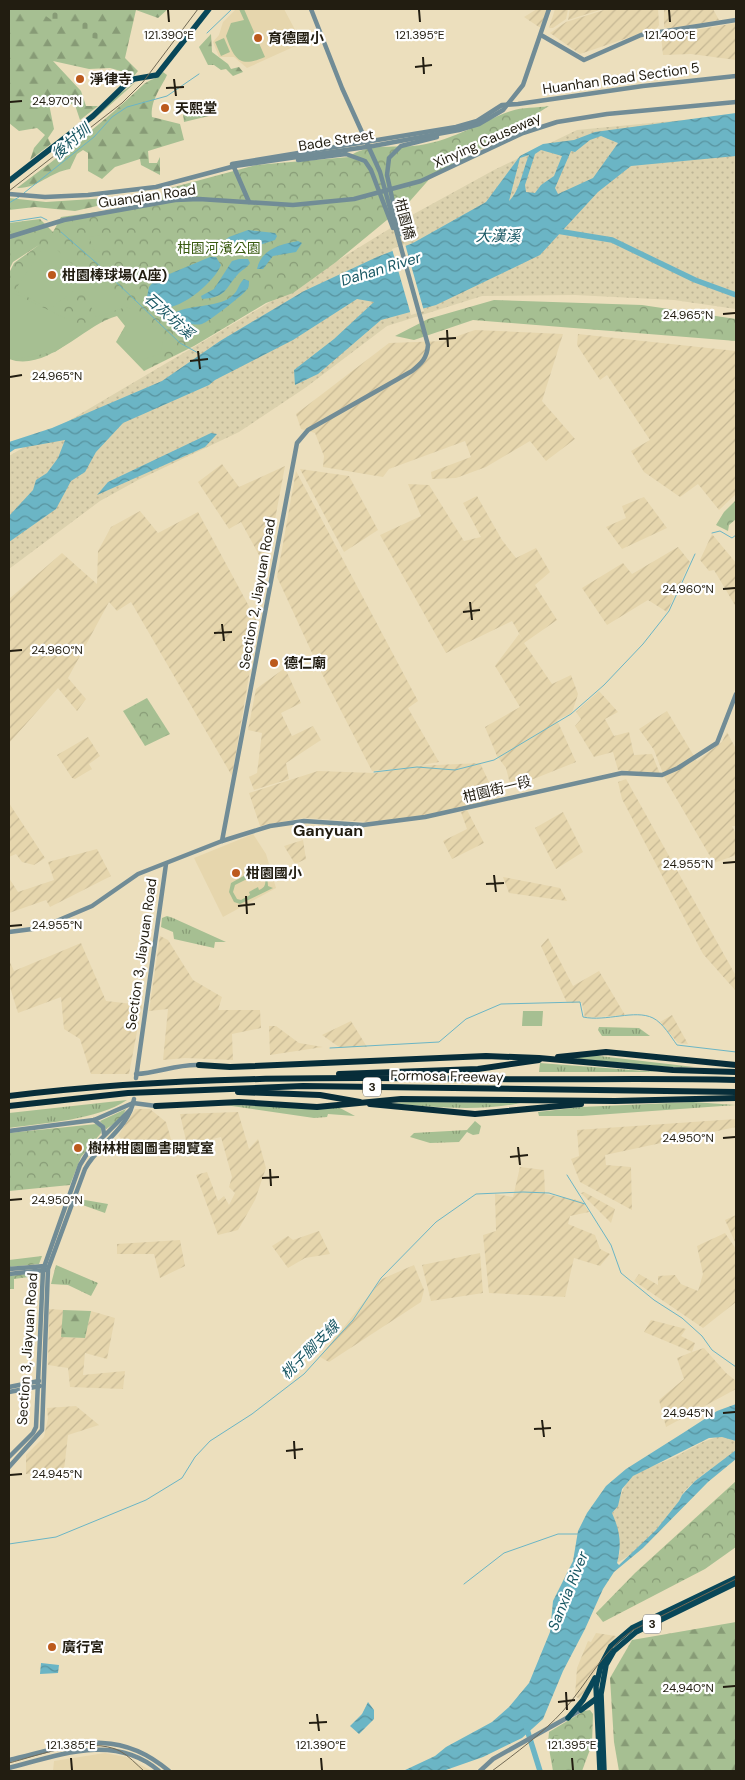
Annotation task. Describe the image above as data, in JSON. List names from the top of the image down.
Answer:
{
  "streets": {
    "highway": ["Formosa Freeway", "3"],
    "street": [
      "Huanhan Road Section 5",
      "Bade Street",
      "Xinying Causeway",
      "Guanqian Road",
      "柑園橋",
      "Section 2, Jiayuan Road",
      "柑園街一段",
      "Section 3, Jiayuan Road"
    ]
  },
  "crossings": [
    ["Huanhan Road Section 5", "Bade Street"],
    ["Xinying Causeway", "Guanqian Road"],
    ["柑園橋", "Section 2, Jiayuan Road"],
    ["Section 2, Jiayuan Road", "柑園街一段"],
    ["Section 2, Jiayuan Road", "Section 3, Jiayuan Road"],
    ["柑園街一段", "Section 3, Jiayuan Road"]
  ],
  "districts": ["Ganyuan"],
  "water": [
    "後村圳",
    "大漢溪",
    "Dahan River",
    "石灰坑溪",
    "桃子腳支線",
    "Sanxia River"
  ],
  "parks": ["柑園河濱公園"],
  "places": [
    "育德國小",
    "淨律寺",
    "天熙堂",
    "柑園棒球場(A座)",
    "德仁廟",
    "柑園國小",
    "樹林柑園圖書閱覽室",
    "廣行宮"
  ],
  "coordinates": [
    "121.390°E",
    "121.395°E",
    "121.400°E",
    "24.970°N",
    "24.965°N",
    "24.960°N",
    "24.955°N",
    "24.950°N",
    "24.945°N",
    "24.940°N",
    "121.385°E"
  ]
}
